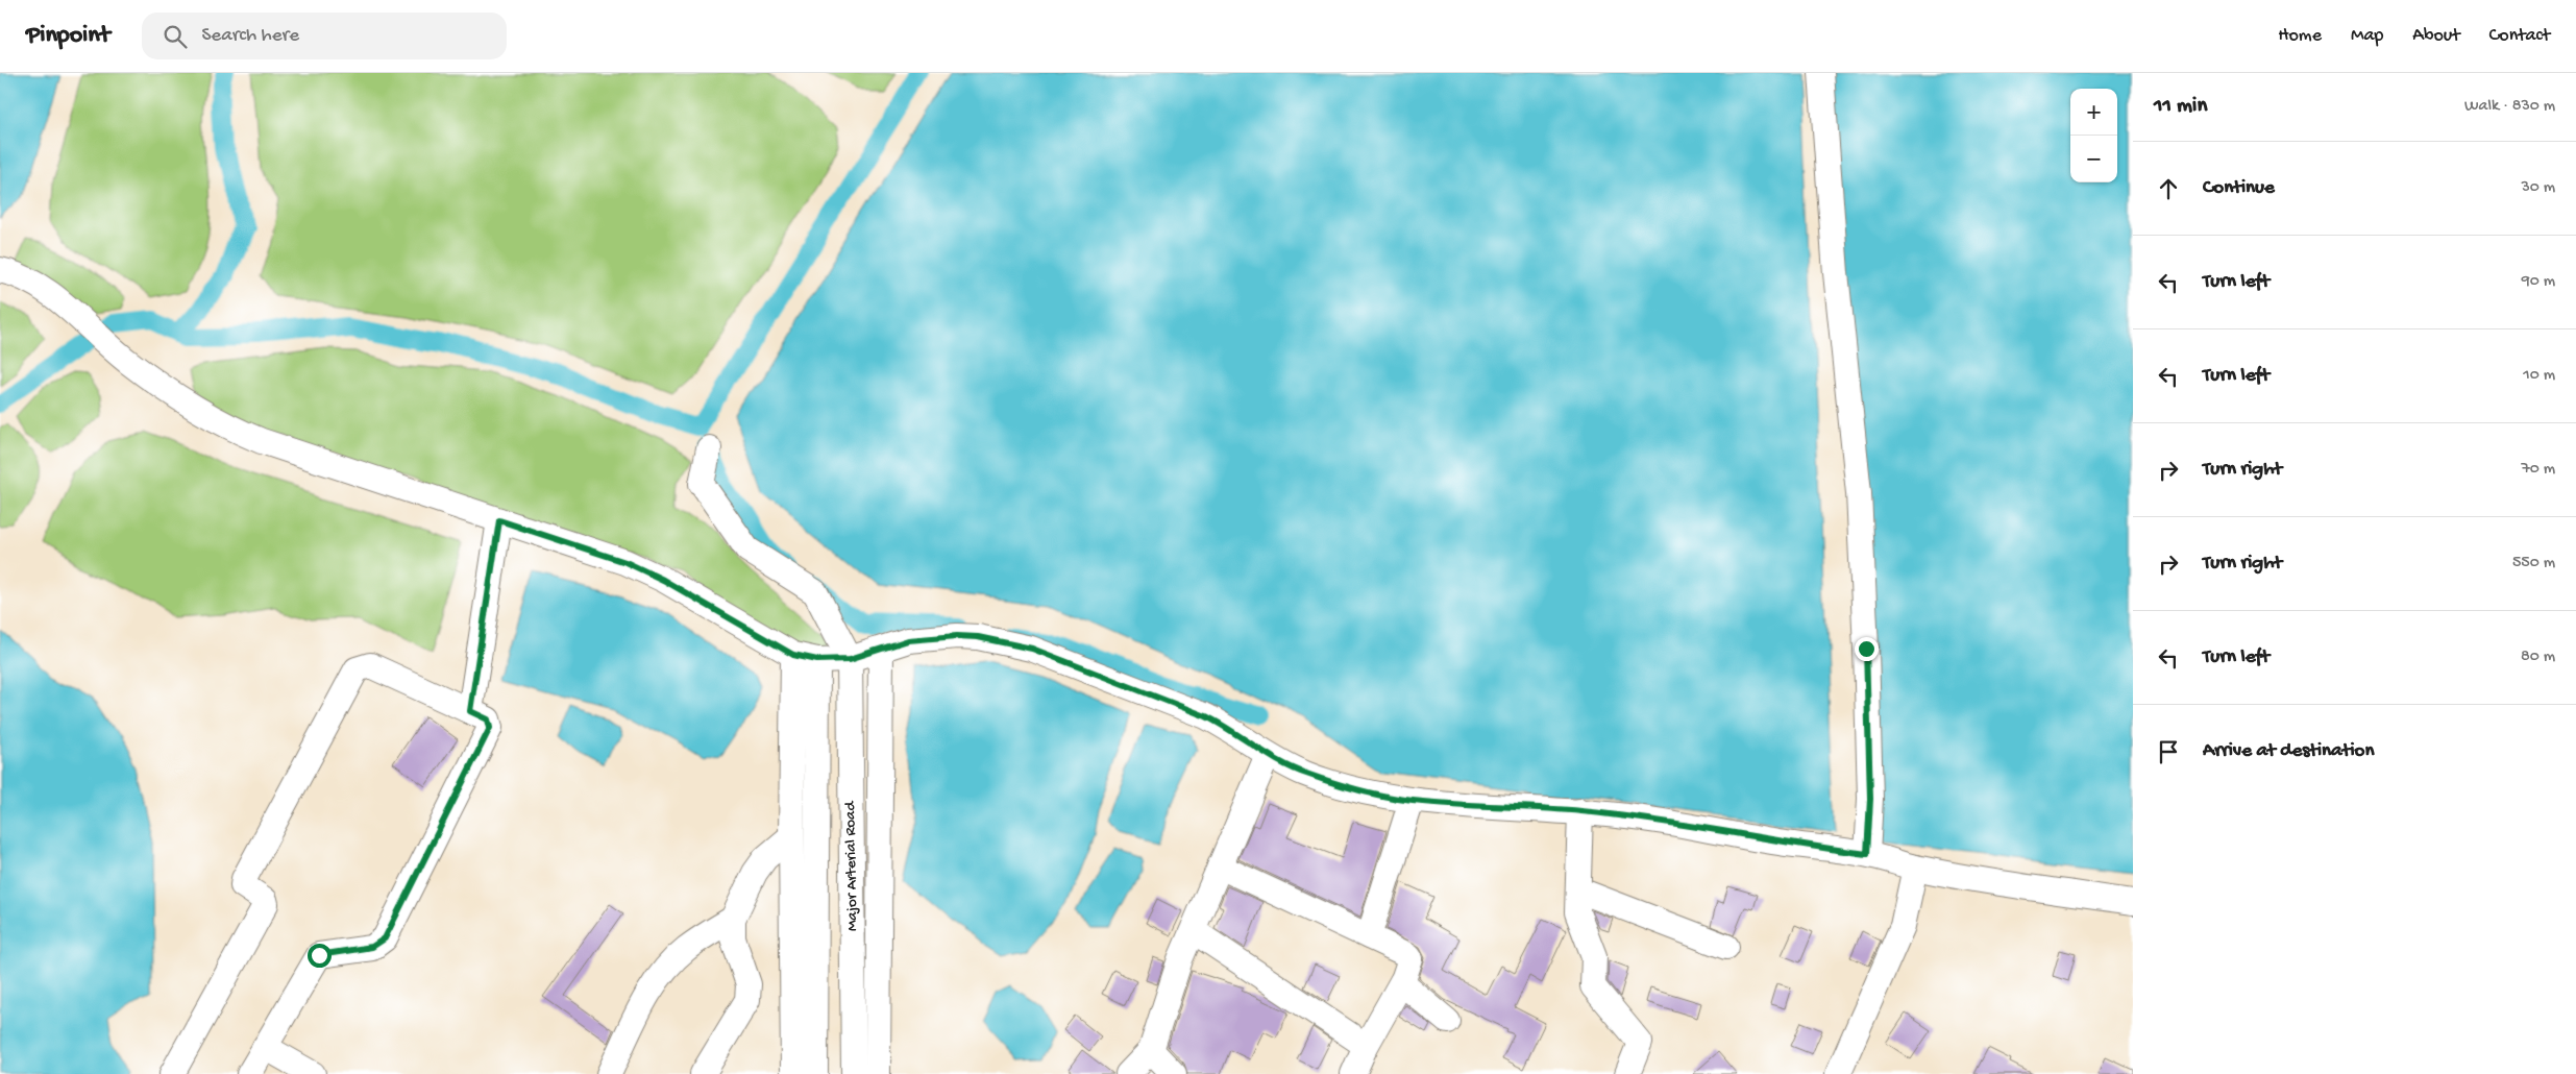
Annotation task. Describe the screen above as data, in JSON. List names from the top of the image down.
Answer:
{
  "streets": {
    "street": ["Major Arterial Road"]
  },
  "page": {
    "header": "Pinpoint",
    "search": "Search here",
    "nav": [
      "Home",
      "Map",
      "About",
      "Contact"
    ],
    "heading": ["11 min", "Walk · 830 m"],
    "map_buttons": ["+", "−"],
    "list": [
      ["Continue", "30 m"],
      ["Turn left", "90 m"],
      ["Turn left", "10 m"],
      ["Turn right", "70 m"],
      ["Turn right", "550 m"],
      ["Turn left", "80 m"],
      "Arrive at destination"
    ]
  }
}
